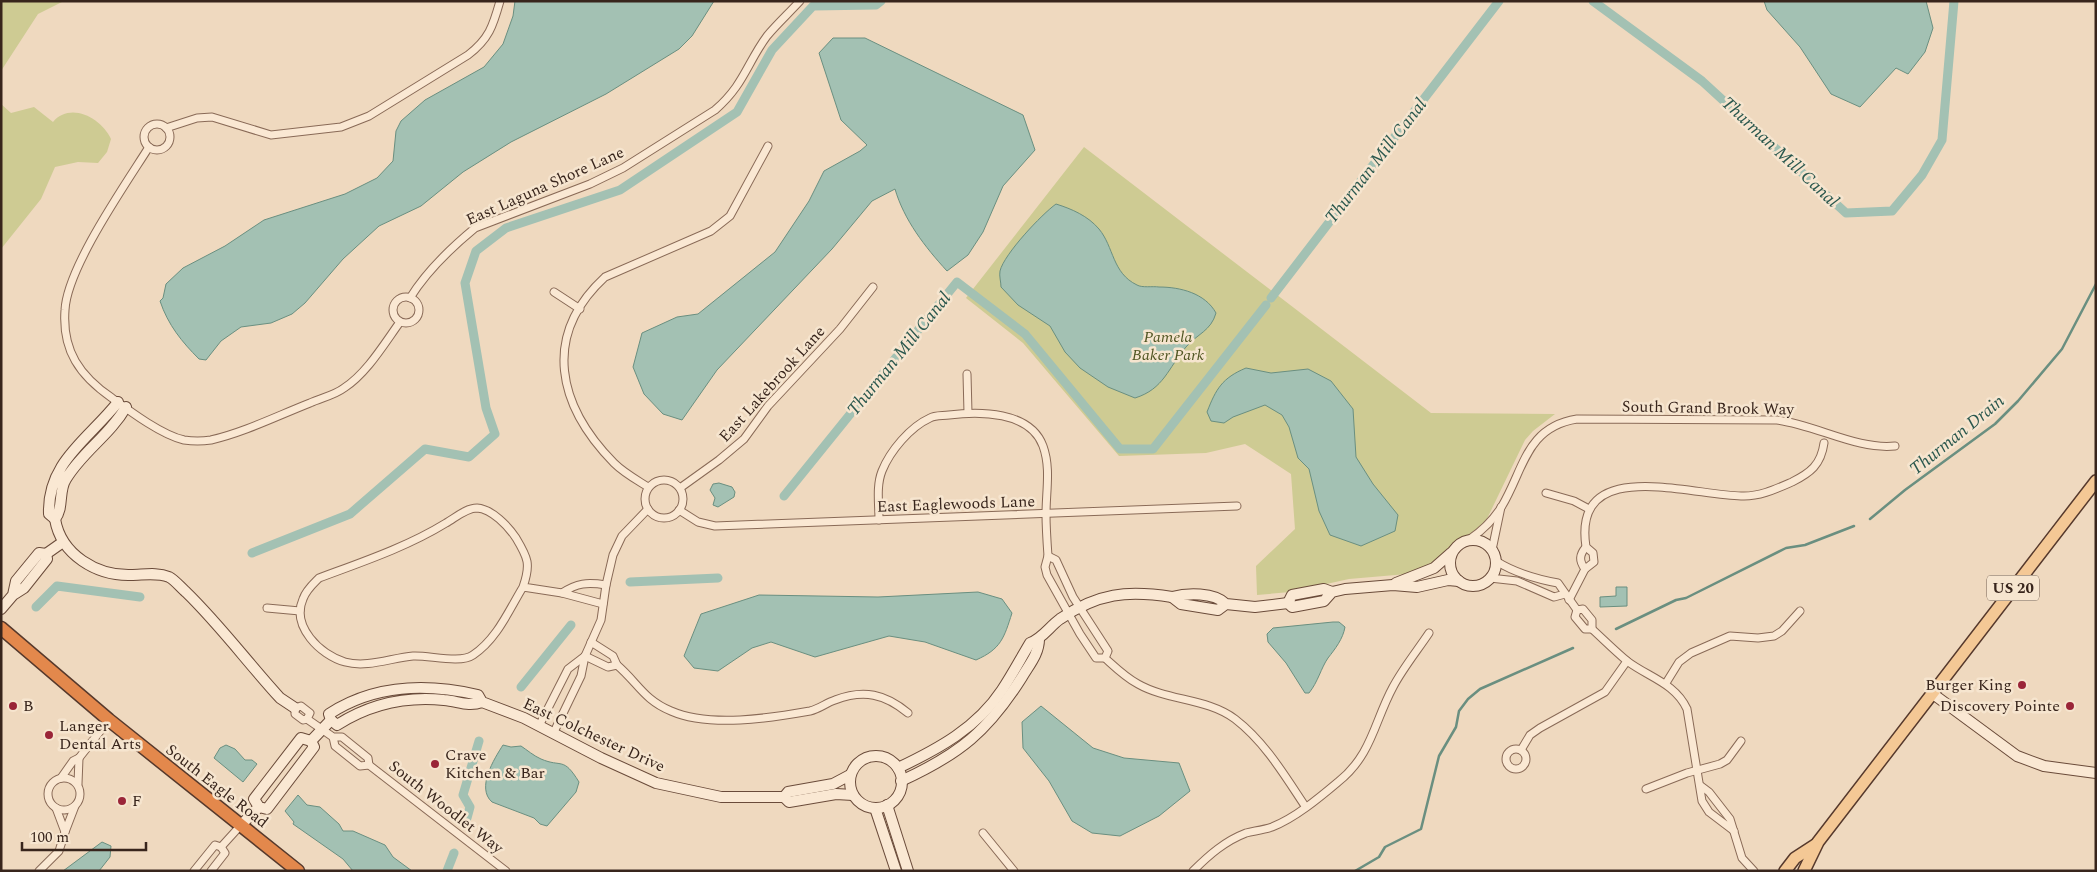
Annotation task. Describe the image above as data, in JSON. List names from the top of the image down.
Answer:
{
  "streets": {
    "highway": ["South Eagle Road"],
    "main road": ["US 20"],
    "street": [
      "East Laguna Shore Lane",
      "East Lakebrook Lane",
      "South Grand Brook Way",
      "East Eaglewoods Lane",
      "East Colchester Drive",
      "South Woodlet Way"
    ]
  },
  "crossings": [
    ["East Lakebrook Lane", "East Eaglewoods Lane"],
    ["East Colchester Drive", "South Eagle Road"],
    ["East Colchester Drive", "South Woodlet Way"]
  ],
  "water": ["Thurman Mill Canal", "Thurman Drain"],
  "parks": ["Pamela Baker Park"],
  "places": [
    "Burger King",
    "B",
    "Discovery Pointe",
    "Langer Dental Arts",
    "Crave Kitchen & Bar",
    "F"
  ],
  "scale_bar": "100 m"
}
